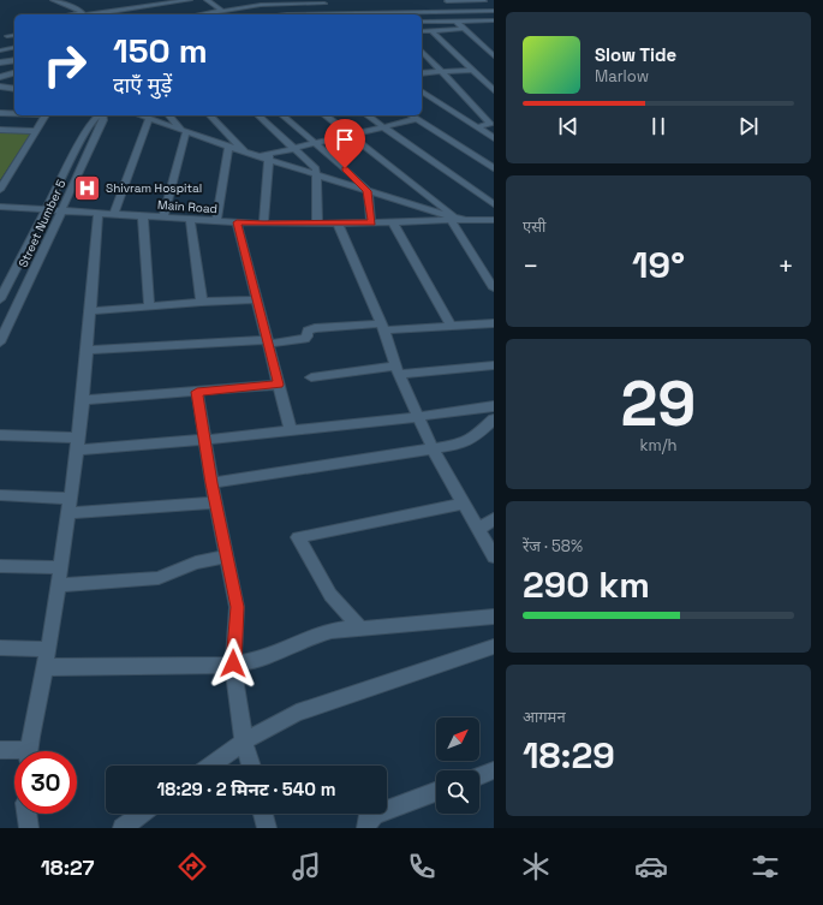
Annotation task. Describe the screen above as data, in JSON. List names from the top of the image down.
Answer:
{
  "streets": {
    "street": ["Main Road", "Street Number 5"]
  },
  "crossings": [
    ["Main Road", "Street Number 5"]
  ],
  "places": {
    "hospital": ["Shivram Hospital"]
  },
  "north": "top right",
  "page": {
    "turn": ["150 m", "दाएँ मुड़ें"],
    "song": ["Slow Tide", "Marlow"],
    "tile": [
      "एसी",
      ["29", "km/h"],
      ["रेंज · 58%", "290 km"],
      ["आगमन", "18:29"]
    ],
    "heat": ["−", "19°", "+"],
    "limit": "30",
    "trip": "18:29 · 2 मिनट · 540 m",
    "tabs": "18:27"
  }
}
